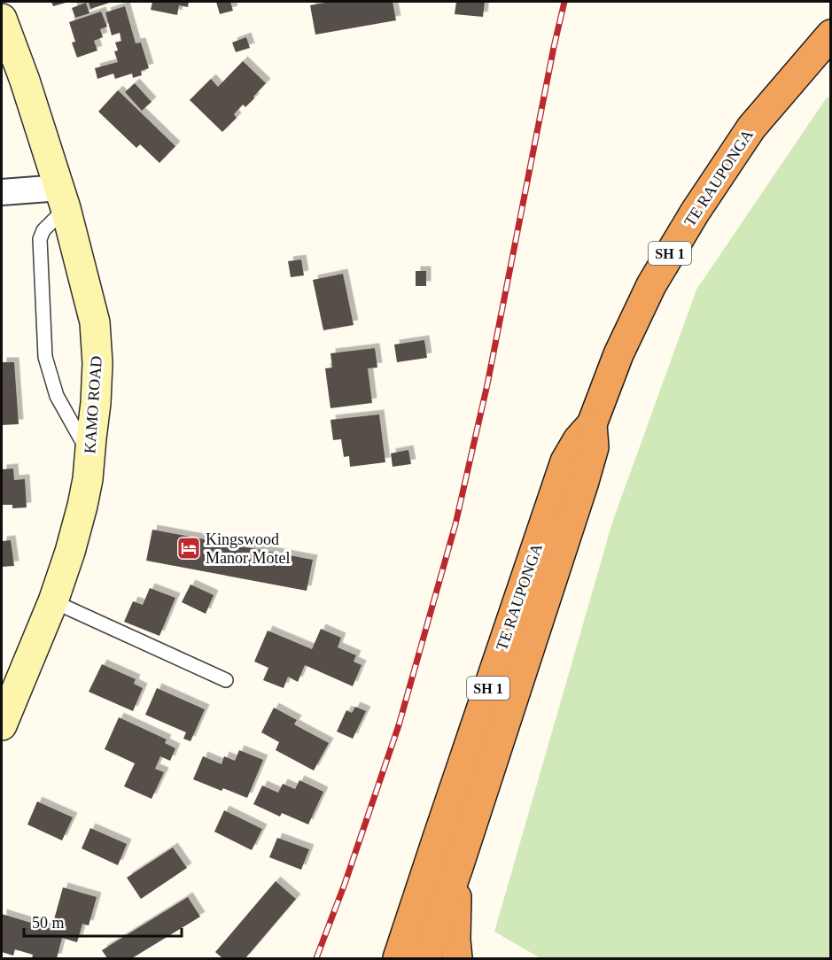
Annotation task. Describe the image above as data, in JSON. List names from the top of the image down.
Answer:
{
  "streets": {
    "highway": ["TE RAUPONGA", "SH 1"],
    "main road": ["KAMO ROAD"]
  },
  "places": {
    "hotel": ["Kingswood Manor Motel"]
  },
  "scale_bar": "50 m"
}
